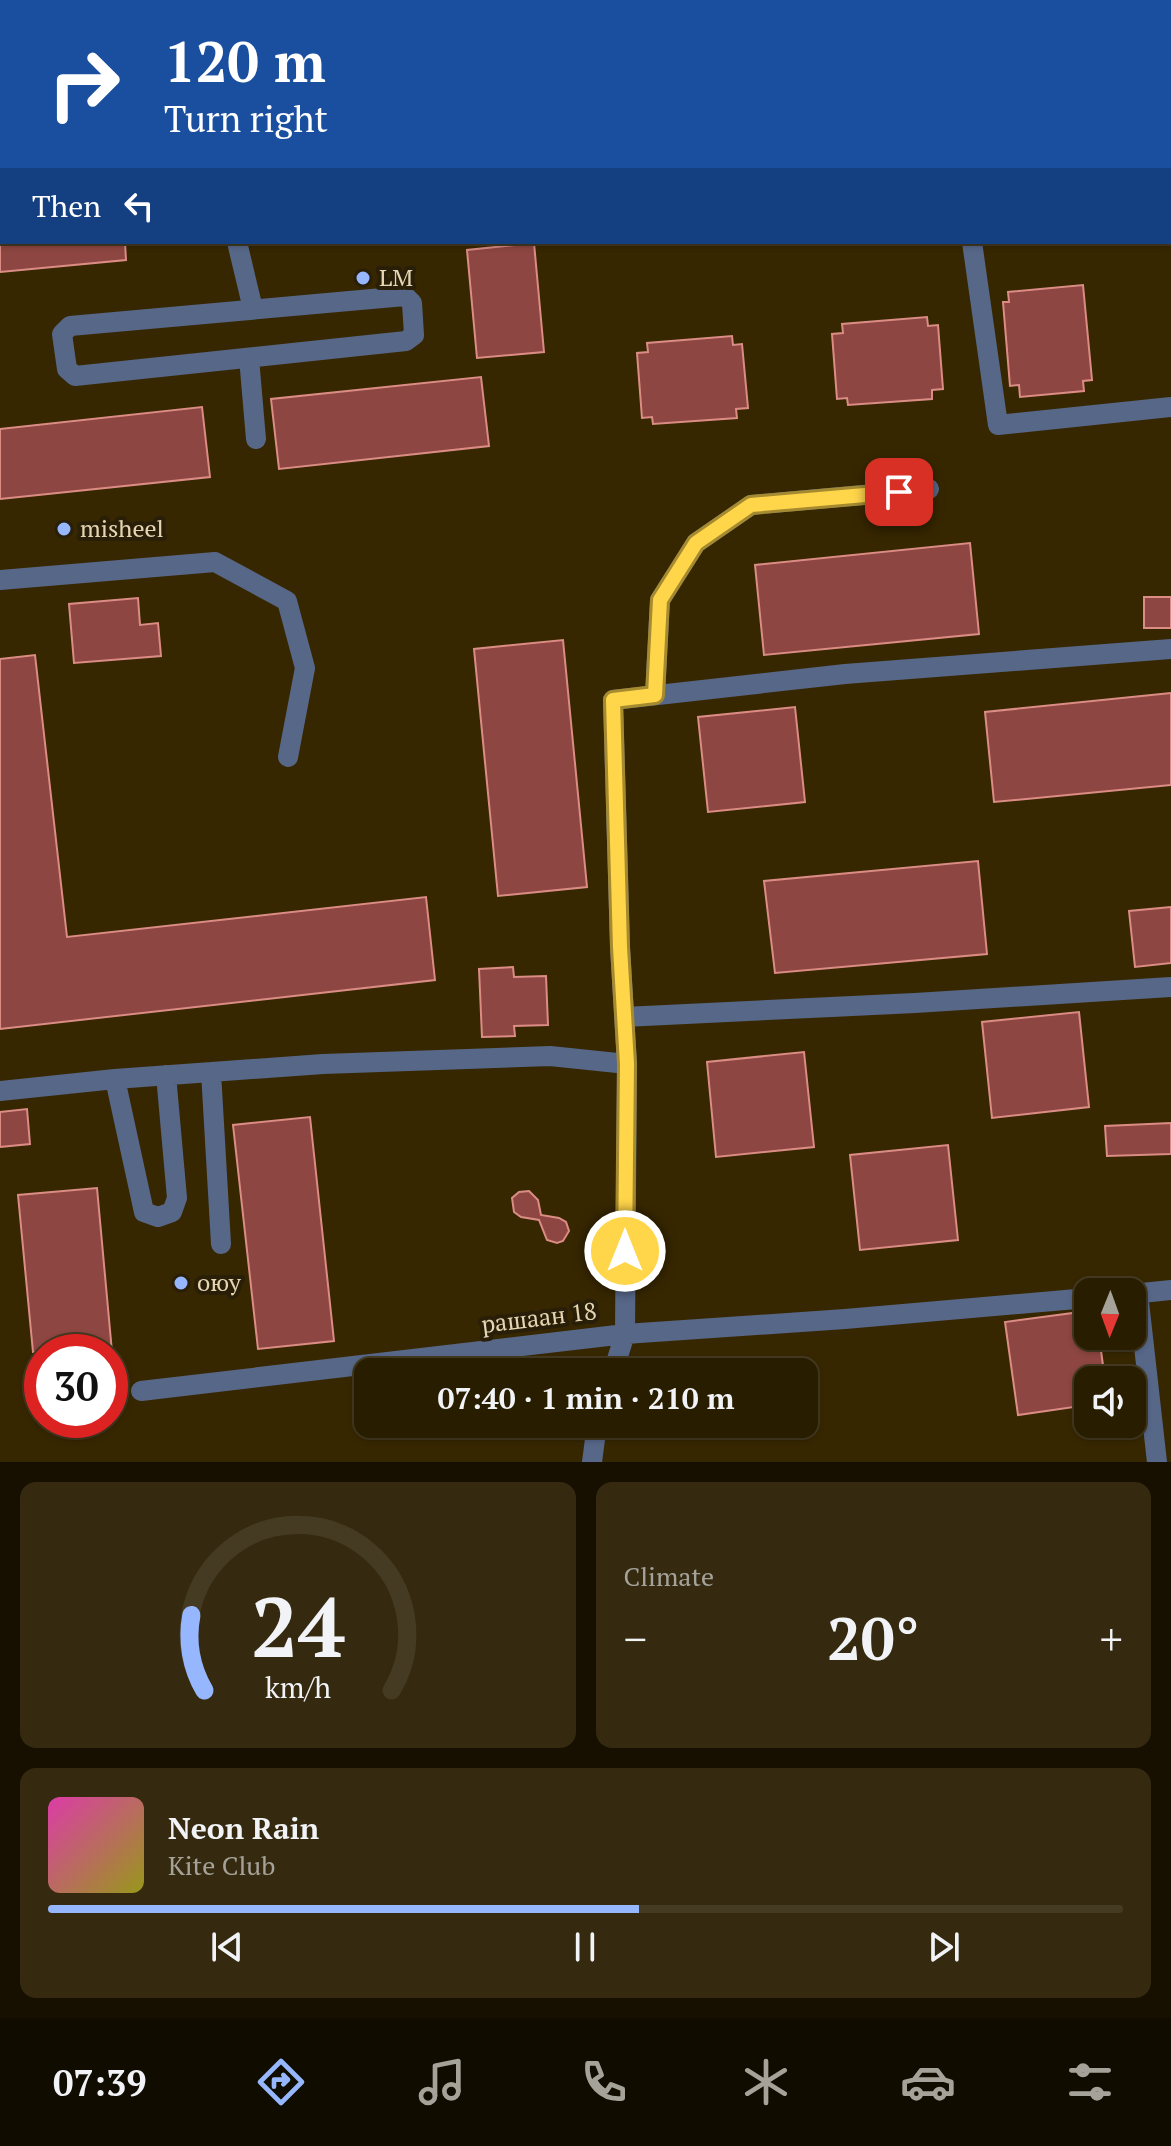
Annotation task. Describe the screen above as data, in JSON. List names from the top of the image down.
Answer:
{
  "streets": {
    "street": ["рашаан 18"]
  },
  "places": ["LM", "misheel", "оюу"],
  "north": "bottom",
  "page": {
    "turn": ["120 m", "Turn right"],
    "then": "Then",
    "limit": "30",
    "trip": "07:40 · 1 min · 210 m",
    "tile": "Climate",
    "heat": ["−", "20°", "+"],
    "song": ["Neon Rain", "Kite Club"],
    "tabs": "07:39",
    "gauge": ["24", "km/h"]
  }
}
